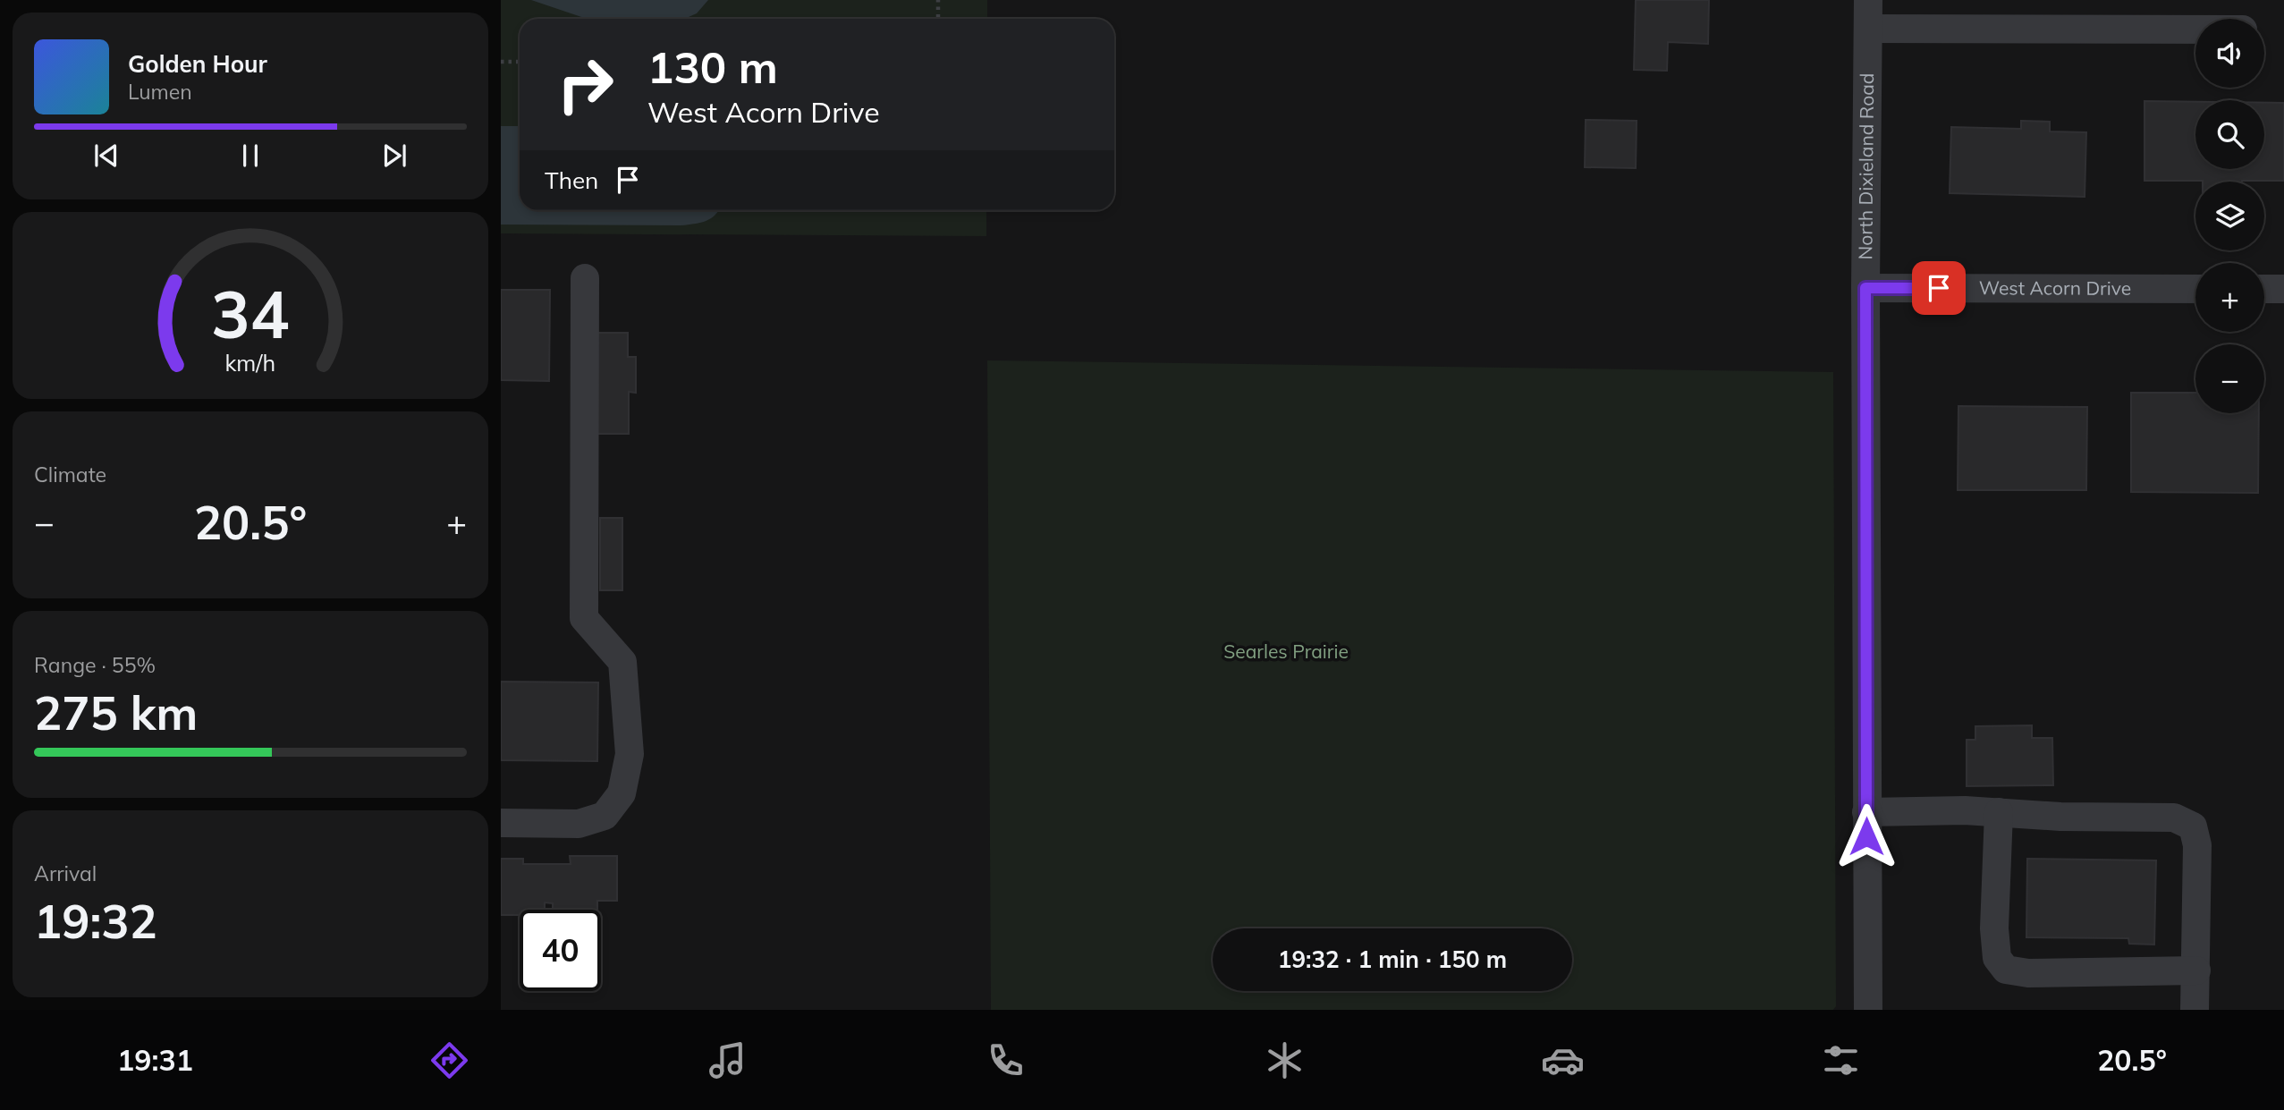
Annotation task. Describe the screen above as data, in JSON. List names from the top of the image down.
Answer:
{
  "streets": {
    "street": ["North Dixieland Road", "West Acorn Drive"]
  },
  "crossings": [
    ["North Dixieland Road", "West Acorn Drive"]
  ],
  "parks": ["Searles Prairie"],
  "page": {
    "map_buttons": ["+", "−"],
    "turn": ["130 m", "West Acorn Drive"],
    "song": ["Golden Hour", "Lumen"],
    "then": "Then",
    "tile": [
      "Climate",
      ["Range · 55%", "275 km"],
      ["Arrival", "19:32"]
    ],
    "heat": ["−", "20.5°", "+"],
    "limit": "40",
    "trip": "19:32 · 1 min · 150 m",
    "tabs": ["19:31", "20.5°"],
    "gauge": ["34", "km/h"]
  }
}
